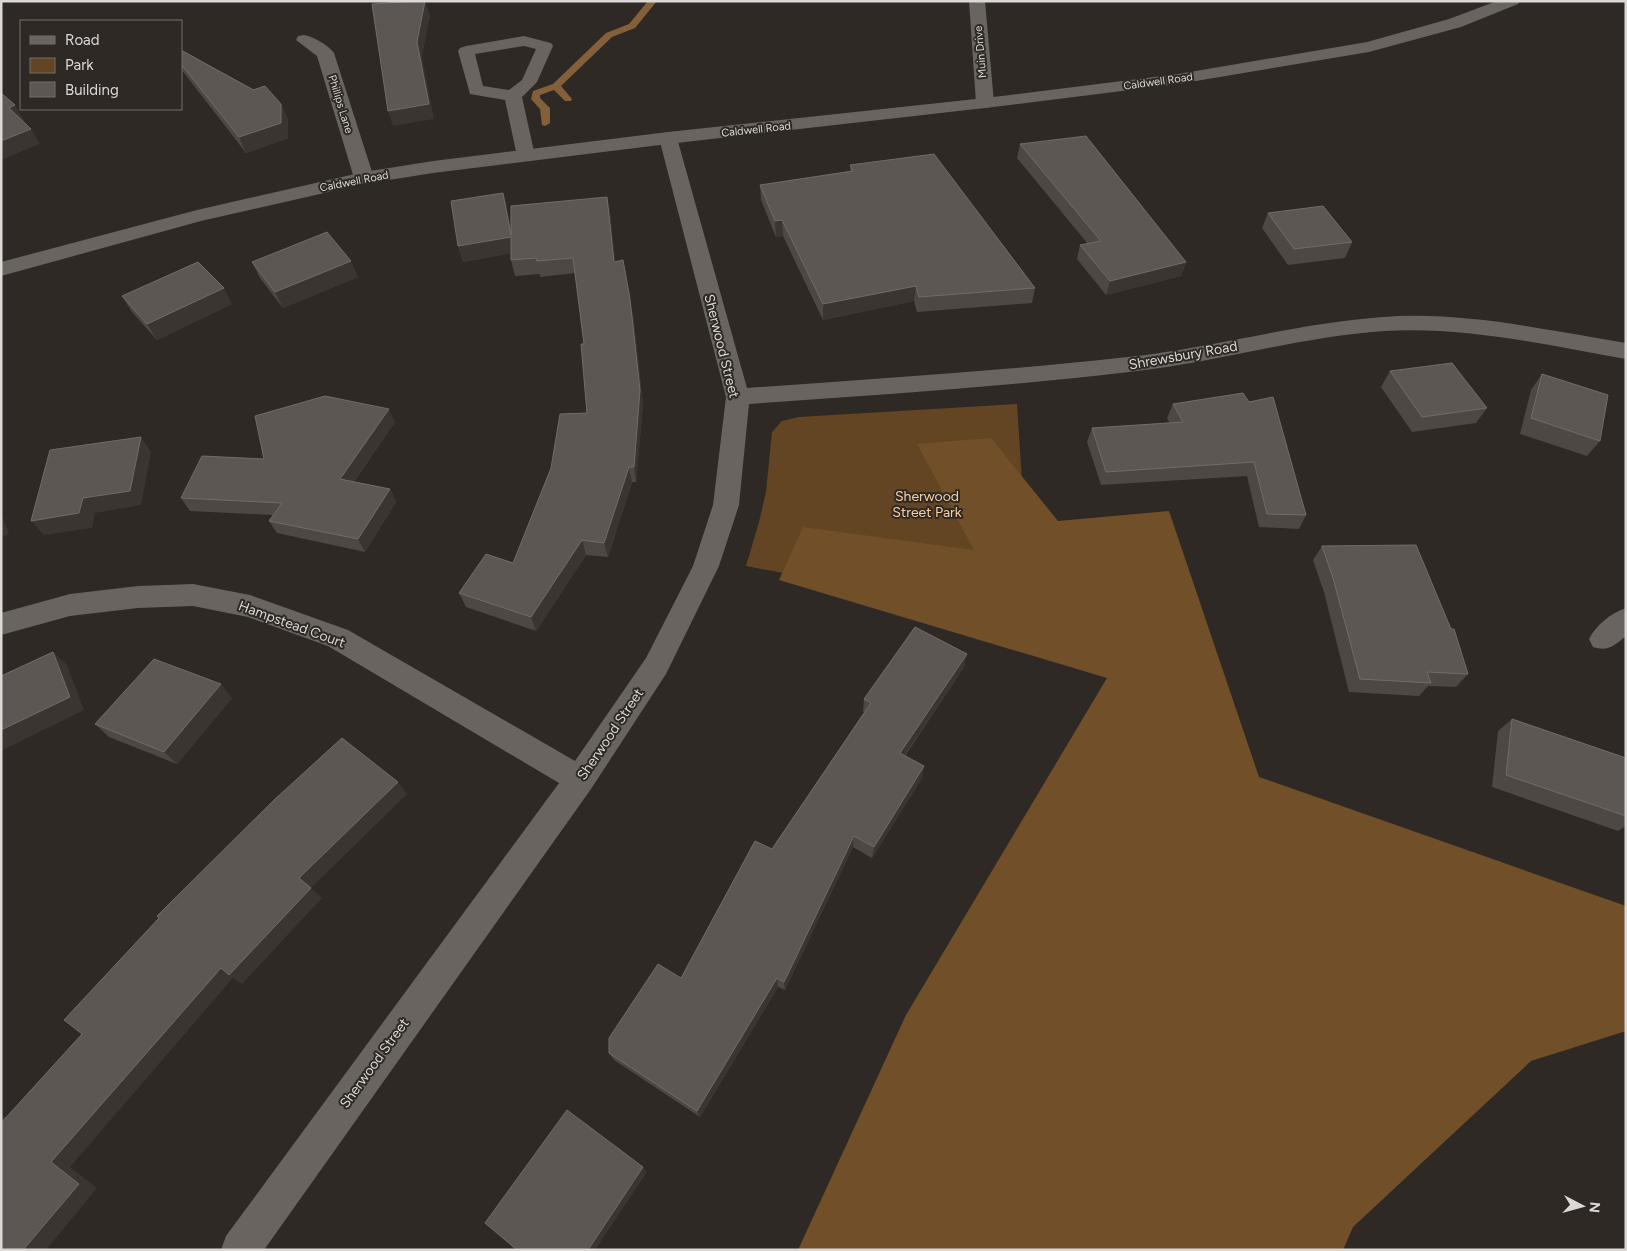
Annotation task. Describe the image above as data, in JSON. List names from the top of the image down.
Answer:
{
  "streets": {
    "street": [
      "Muin Drive",
      "Caldwell Road",
      "Phillips Lane",
      "Sherwood Street",
      "Shrewsbury Road",
      "Hampstead Court"
    ]
  },
  "crossings": [
    ["Muin Drive", "Caldwell Road"],
    ["Caldwell Road", "Phillips Lane"],
    ["Caldwell Road", "Sherwood Street"],
    ["Sherwood Street", "Shrewsbury Road"],
    ["Sherwood Street", "Hampstead Court"]
  ],
  "parks": ["Sherwood Street Park"],
  "legend": ["Road", "Park", "Building"],
  "north": "right"
}
